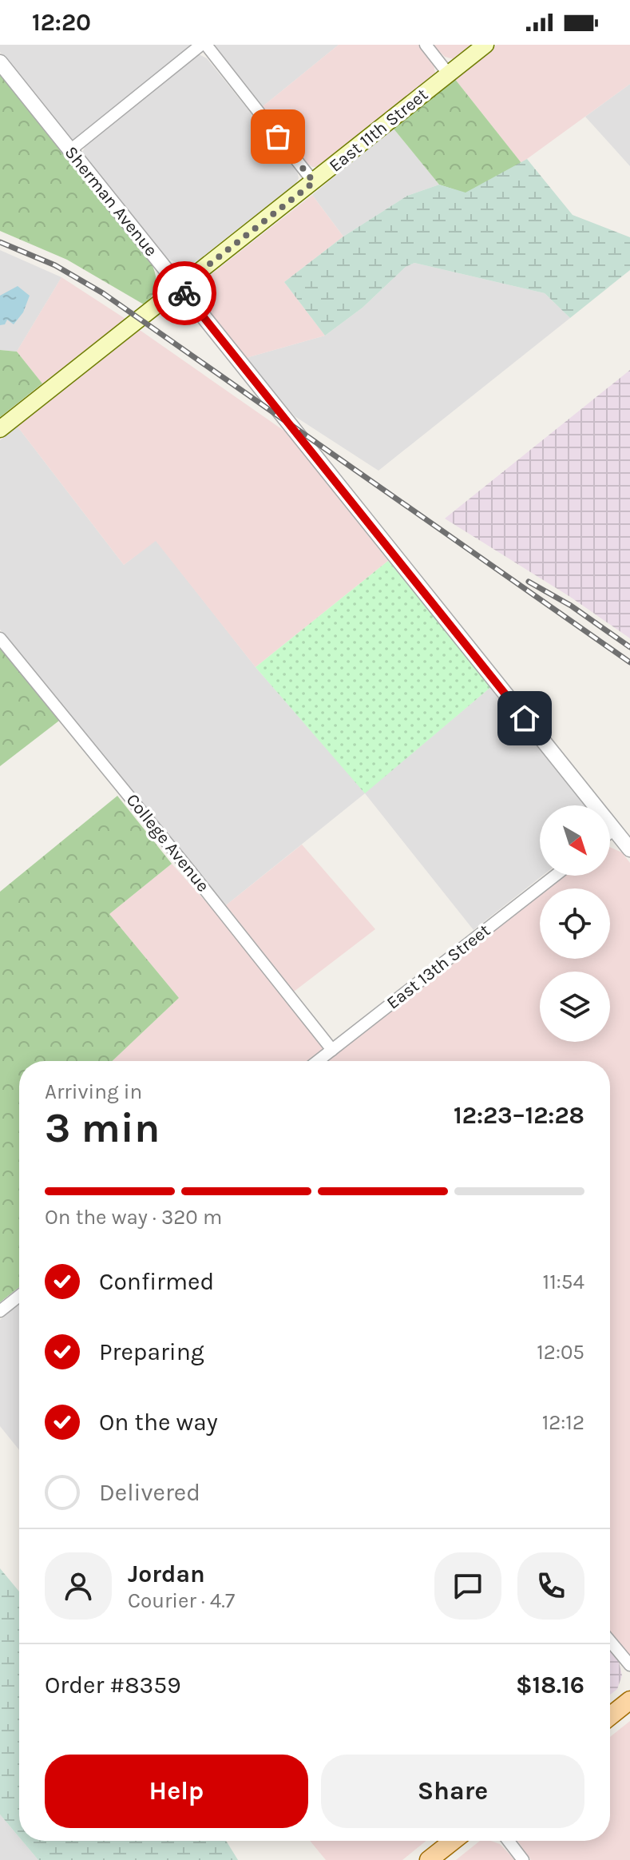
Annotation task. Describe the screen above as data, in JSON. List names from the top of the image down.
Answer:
{
  "streets": {
    "main road": ["East 11th Street"],
    "street": ["Sherman Avenue", "College Avenue", "East 13th Street"]
  },
  "crossings": [
    ["East 11th Street", "Sherman Avenue"],
    ["College Avenue", "East 13th Street"]
  ],
  "north": "bottom right",
  "page": {
    "status": "12:20",
    "heading": ["3 min", "Arriving in", "12:23–12:28"],
    "panel": [
      "Jordan",
      "Courier · 4.7",
      "Order #8359",
      "$18.16"
    ],
    "bar": "On the way · 320 m",
    "list": [
      ["Confirmed", "11:54"],
      ["Preparing", "12:05"],
      ["On the way", "12:12"],
      "Delivered"
    ],
    "buttons": ["Help", "Share"]
  }
}
